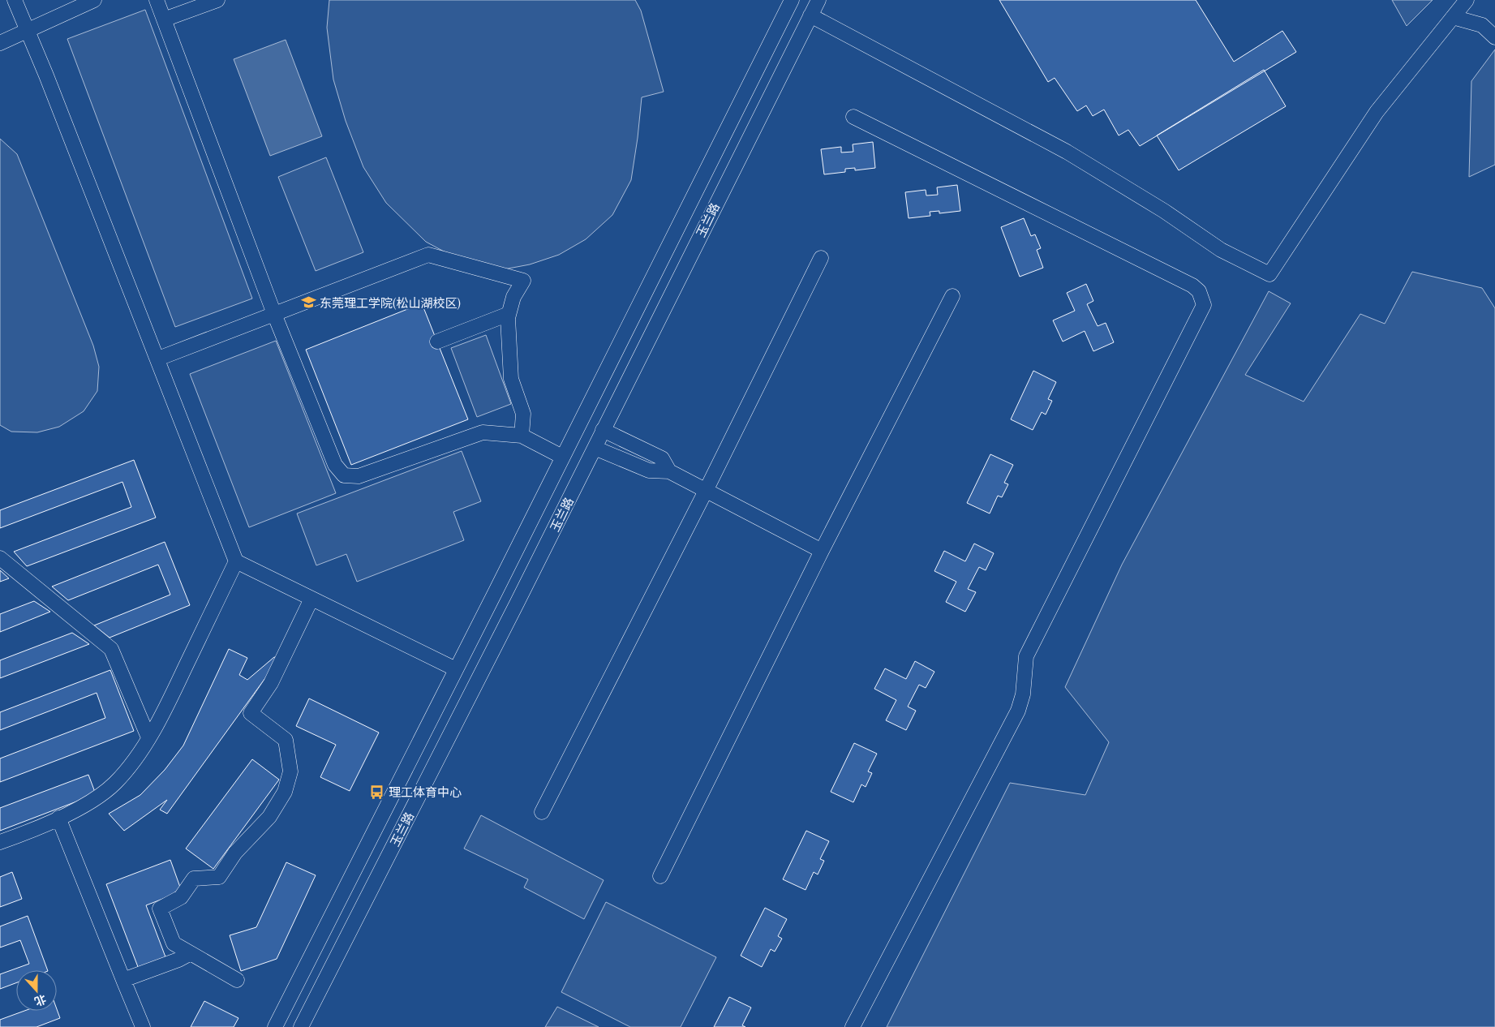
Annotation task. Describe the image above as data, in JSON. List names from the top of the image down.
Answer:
{
  "streets": {
    "street": ["玉兰路"]
  },
  "places": {
    "school or university": ["东莞理工学院(松山湖校区)"],
    "bus stop": ["理工体育中心"]
  },
  "north": "bottom"
}
